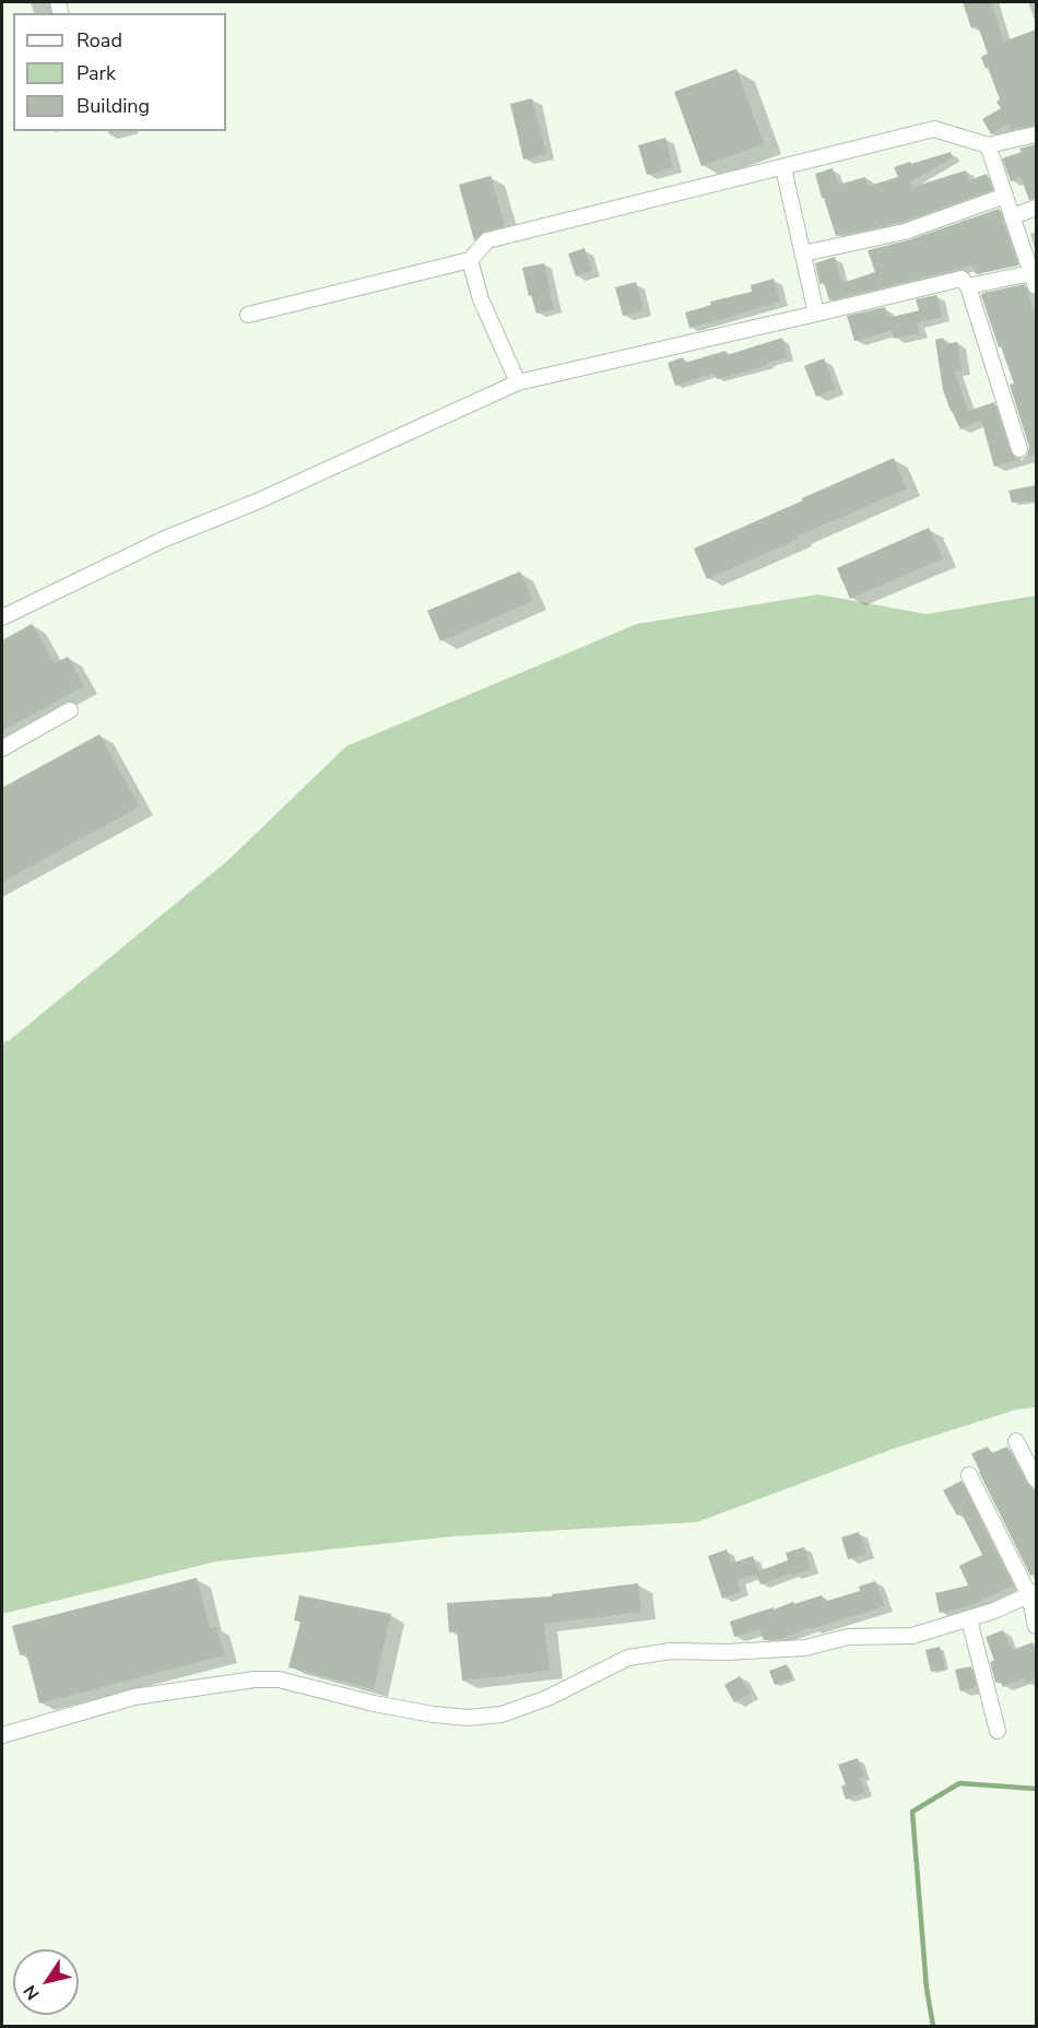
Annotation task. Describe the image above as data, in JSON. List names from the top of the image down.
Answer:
{
  "legend": ["Road", "Park", "Building"],
  "north": "bottom left"
}
